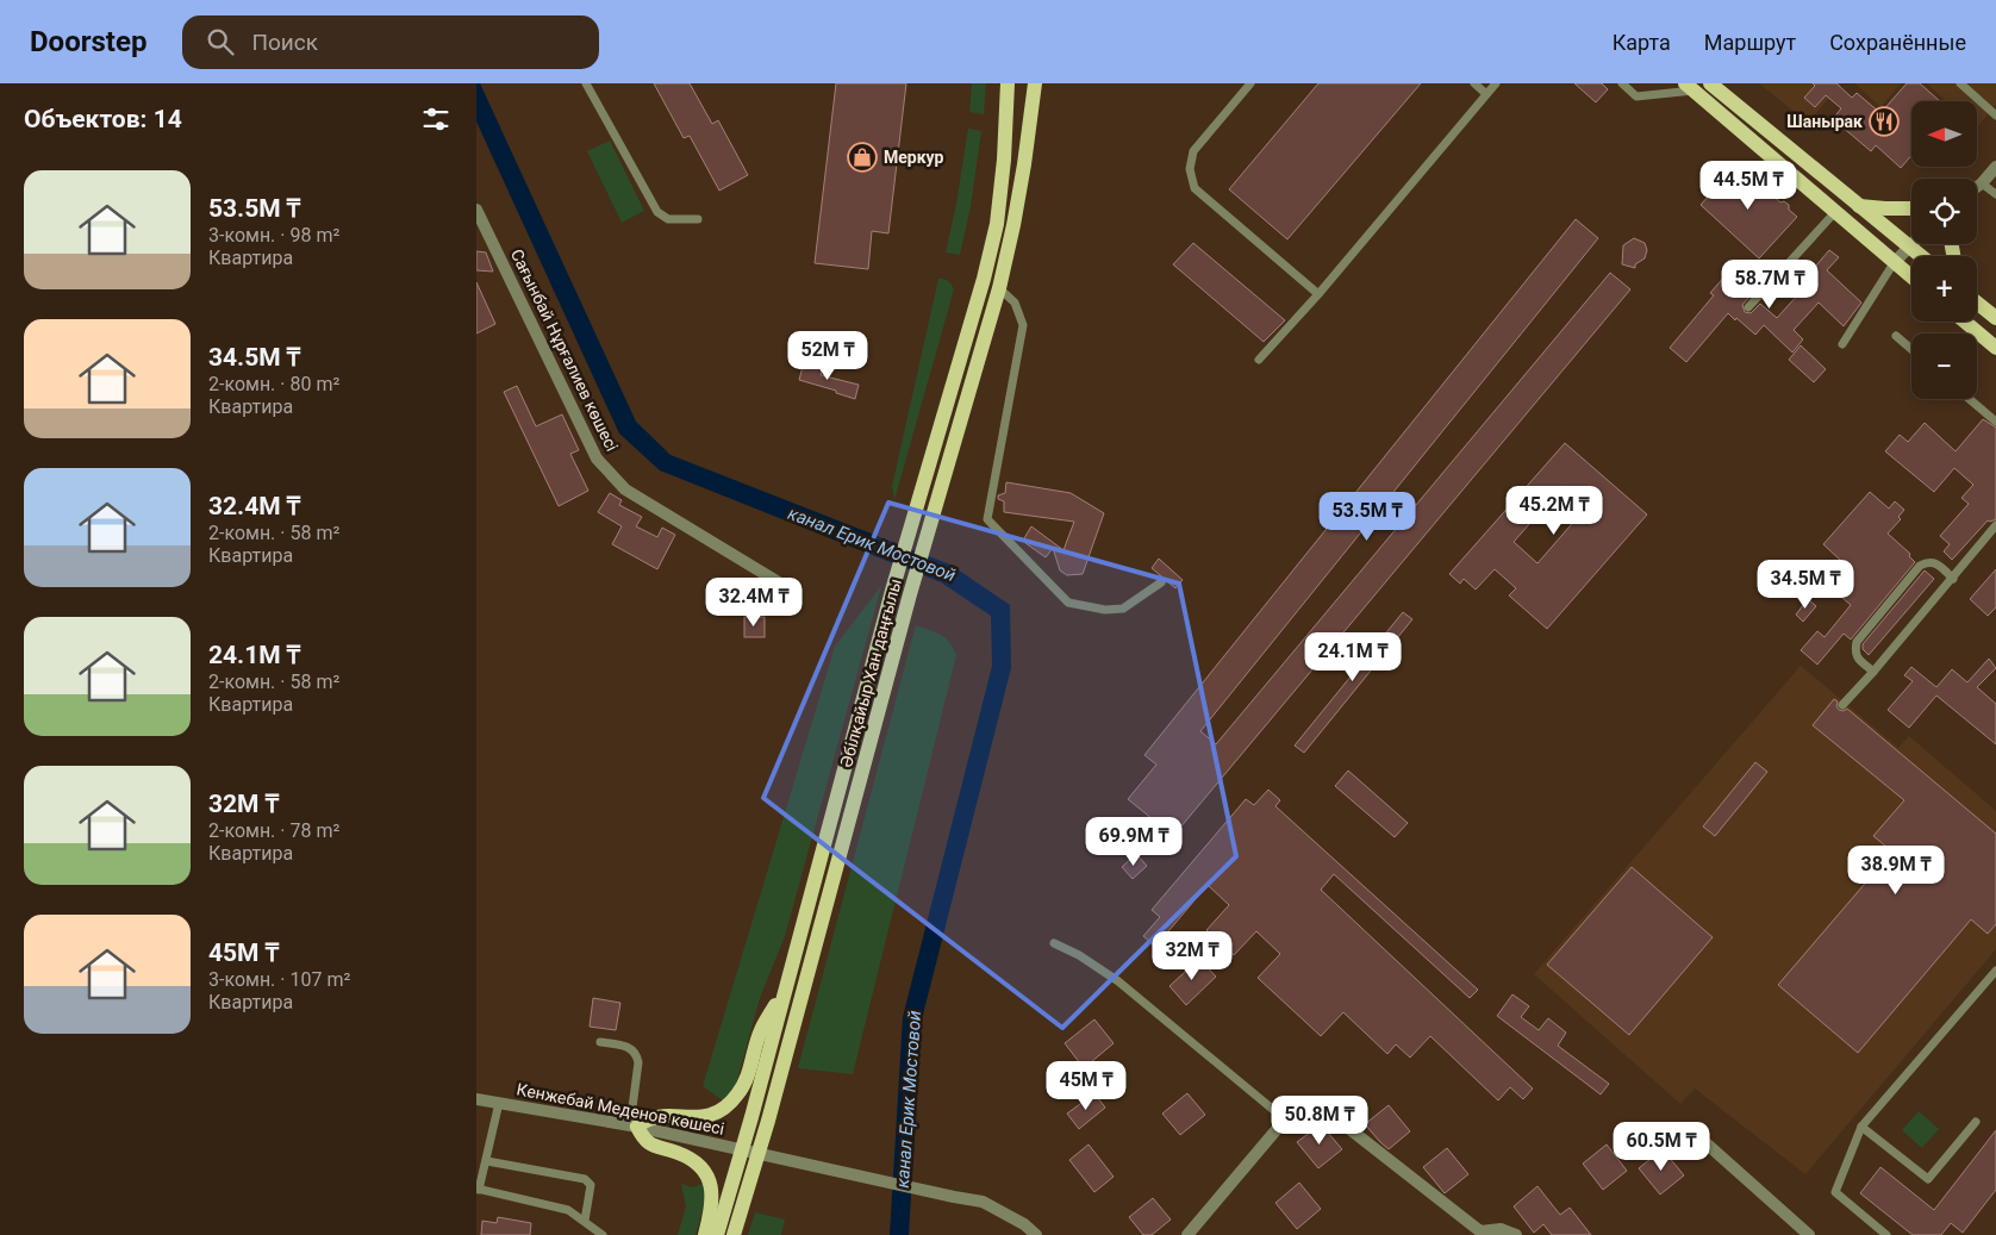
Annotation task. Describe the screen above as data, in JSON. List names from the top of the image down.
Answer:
{
  "streets": {
    "main road": ["Әбілқайыр Хан даңғылы"],
    "street": ["Сағынбай Нұрғалиев көшесі", "Кенжебай Меденов көшесі"]
  },
  "crossings": [
    ["Әбілқайыр Хан даңғылы", "Кенжебай Меденов көшесі"]
  ],
  "water": ["канал Ерик Мостовой"],
  "places": {
    "restaurant": ["Шанырак"],
    "shop": ["Меркур"]
  },
  "north": "left",
  "page": {
    "header": "Doorstep",
    "search": "Поиск",
    "nav": ["Карта", "Маршрут", "Сохранённые"],
    "heading": "Объектов: 14",
    "map_buttons": ["+", "−"],
    "list": [
      {
        "name": "53.5M ₸",
        "note": "3-комн. · 98 m² · Квартира"
      },
      {
        "name": "34.5M ₸",
        "note": "2-комн. · 80 m² · Квартира"
      },
      {
        "name": "32.4M ₸",
        "note": "2-комн. · 58 m² · Квартира"
      },
      {
        "name": "24.1M ₸",
        "note": "2-комн. · 58 m² · Квартира"
      },
      {
        "name": "32M ₸",
        "note": "2-комн. · 78 m² · Квартира"
      },
      {
        "name": "45M ₸",
        "note": "3-комн. · 107 m² · Квартира"
      }
    ],
    "price": [
      "44.5M ₸",
      "58.7M ₸",
      "52M ₸",
      "45.2M ₸",
      "53.5M ₸",
      "34.5M ₸",
      "32.4M ₸",
      "24.1M ₸",
      "69.9M ₸",
      "38.9M ₸",
      "32M ₸",
      "45M ₸",
      "50.8M ₸",
      "60.5M ₸"
    ]
  }
}
